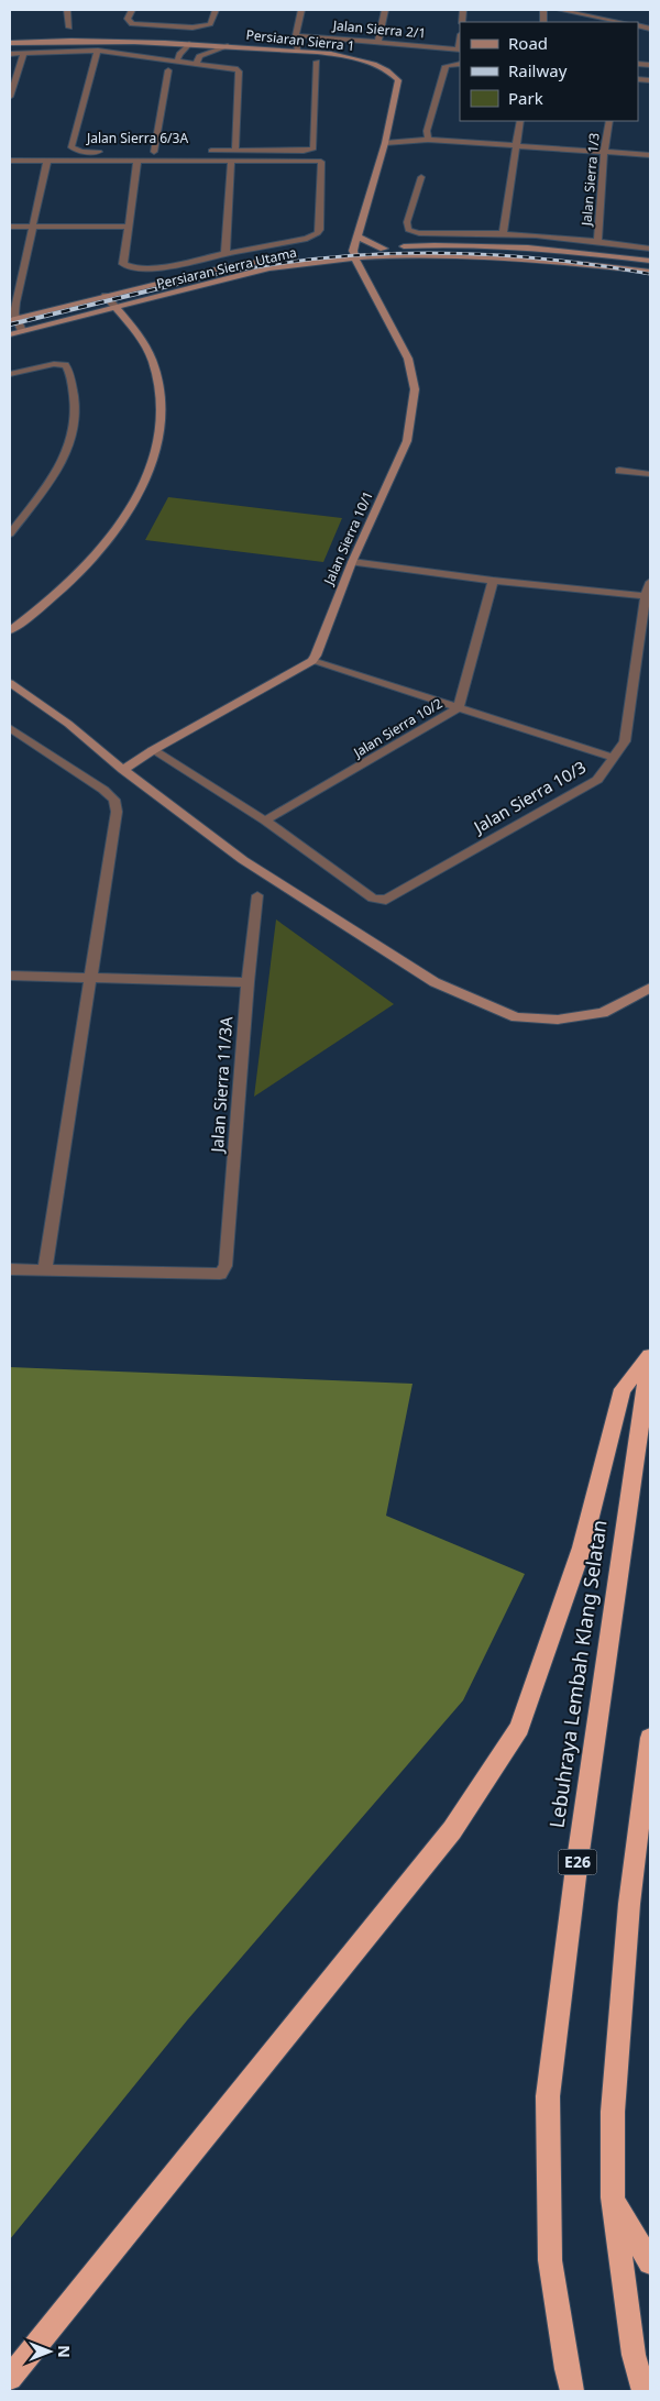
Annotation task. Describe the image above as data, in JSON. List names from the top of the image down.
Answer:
{
  "streets": {
    "highway": ["Lebuhraya Lembah Klang Selatan", "E26"],
    "street": [
      "Jalan Sierra 2/1",
      "Persiaran Sierra 1",
      "Jalan Sierra 6/3A",
      "Jalan Sierra 1/3",
      "Persiaran Sierra Utama",
      "Jalan Sierra 10/1",
      "Jalan Sierra 10/2",
      "Jalan Sierra 10/3",
      "Jalan Sierra 11/3A"
    ]
  },
  "crossings": [
    ["Persiaran Sierra 1", "Persiaran Sierra Utama"],
    ["Persiaran Sierra 1", "Jalan Sierra 10/1"],
    ["Persiaran Sierra Utama", "Jalan Sierra 10/1"],
    ["Jalan Sierra 10/2", "Jalan Sierra 10/3"]
  ],
  "legend": ["Road", "Railway", "Park"],
  "north": "right"
}
